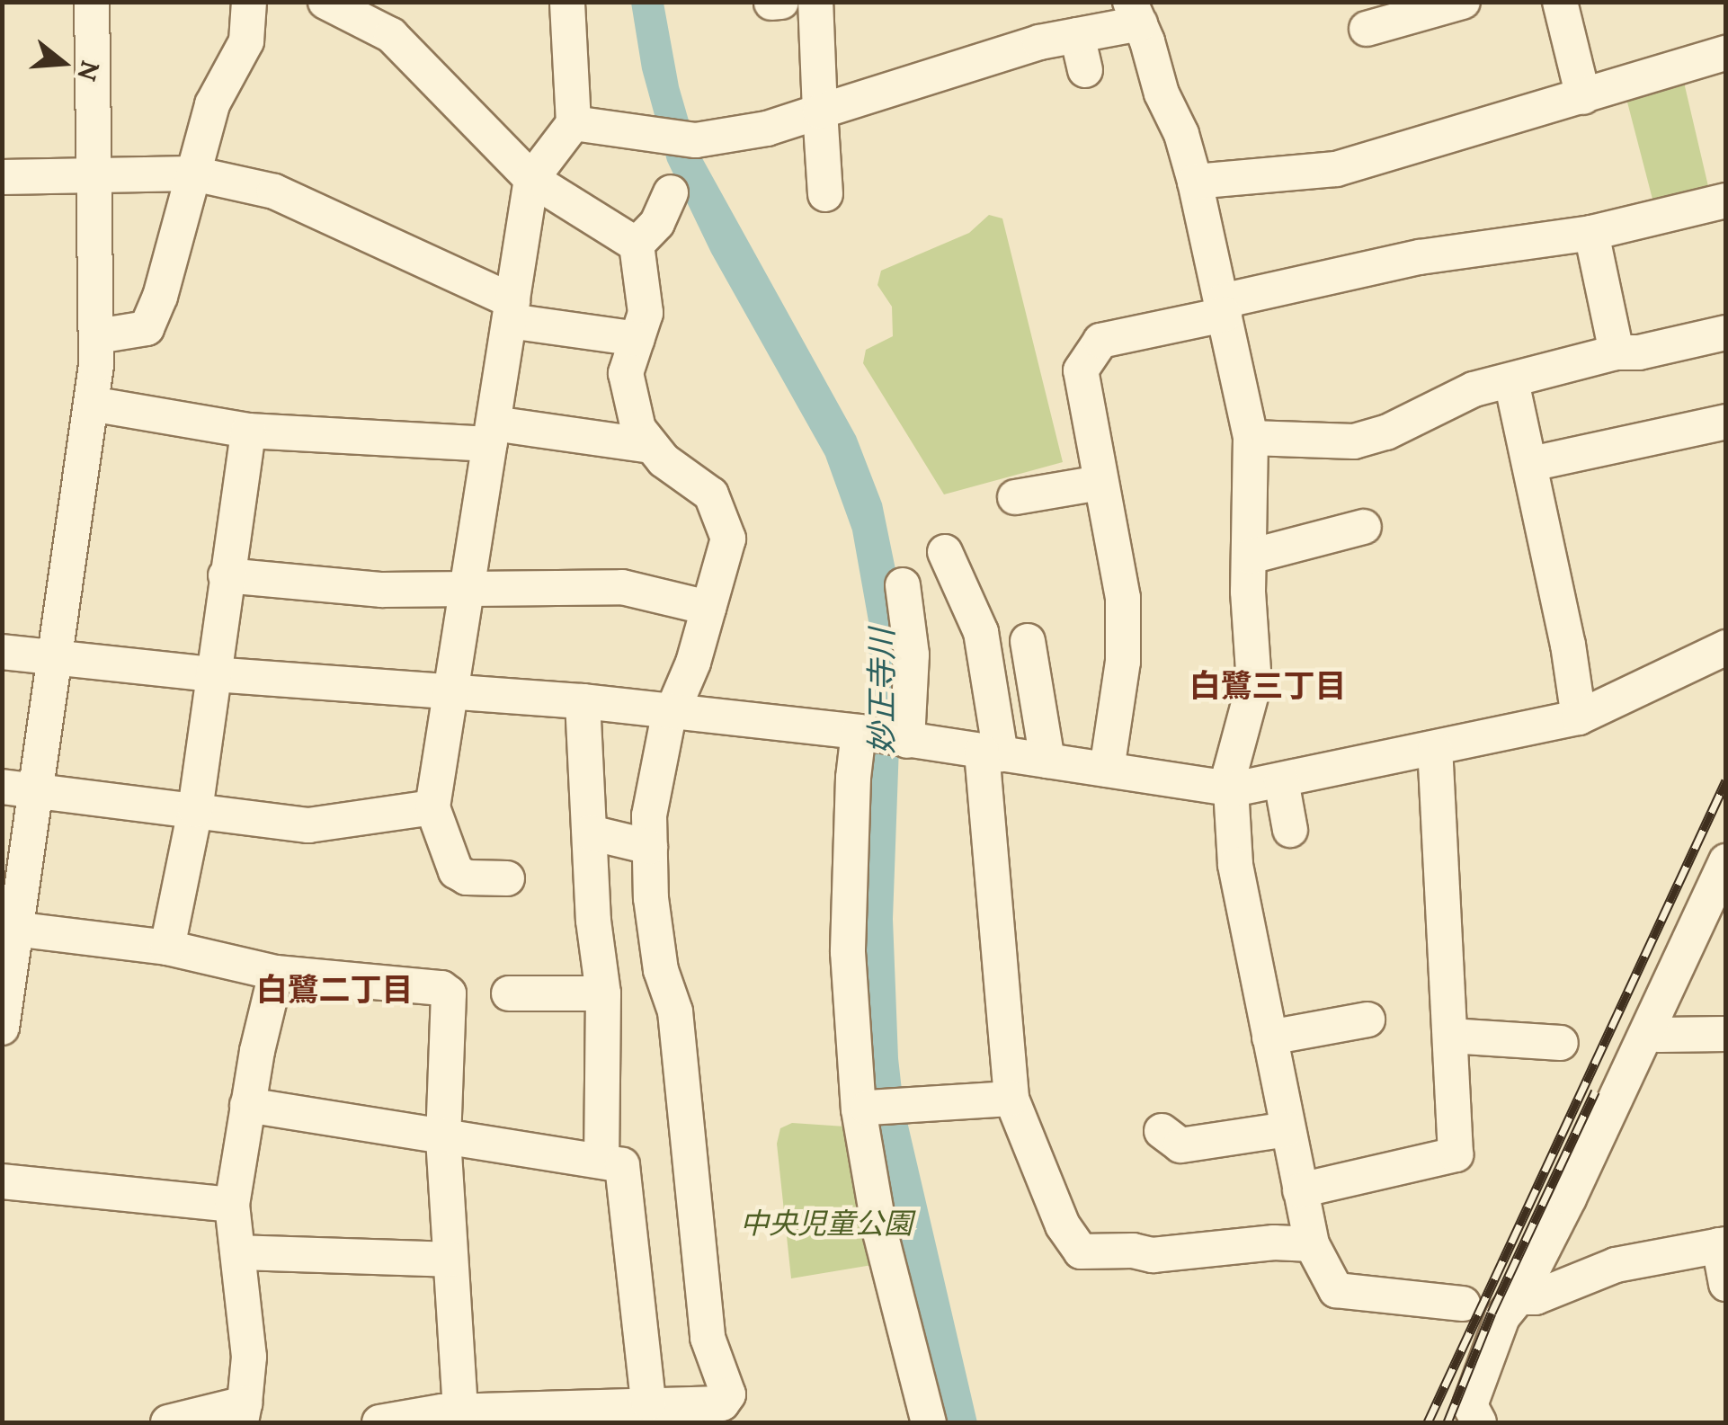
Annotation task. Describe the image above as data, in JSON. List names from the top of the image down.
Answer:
{
  "districts": ["白鷺三丁目", "白鷺二丁目"],
  "water": ["妙正寺川"],
  "parks": ["中央児童公園"],
  "north": "right"
}
